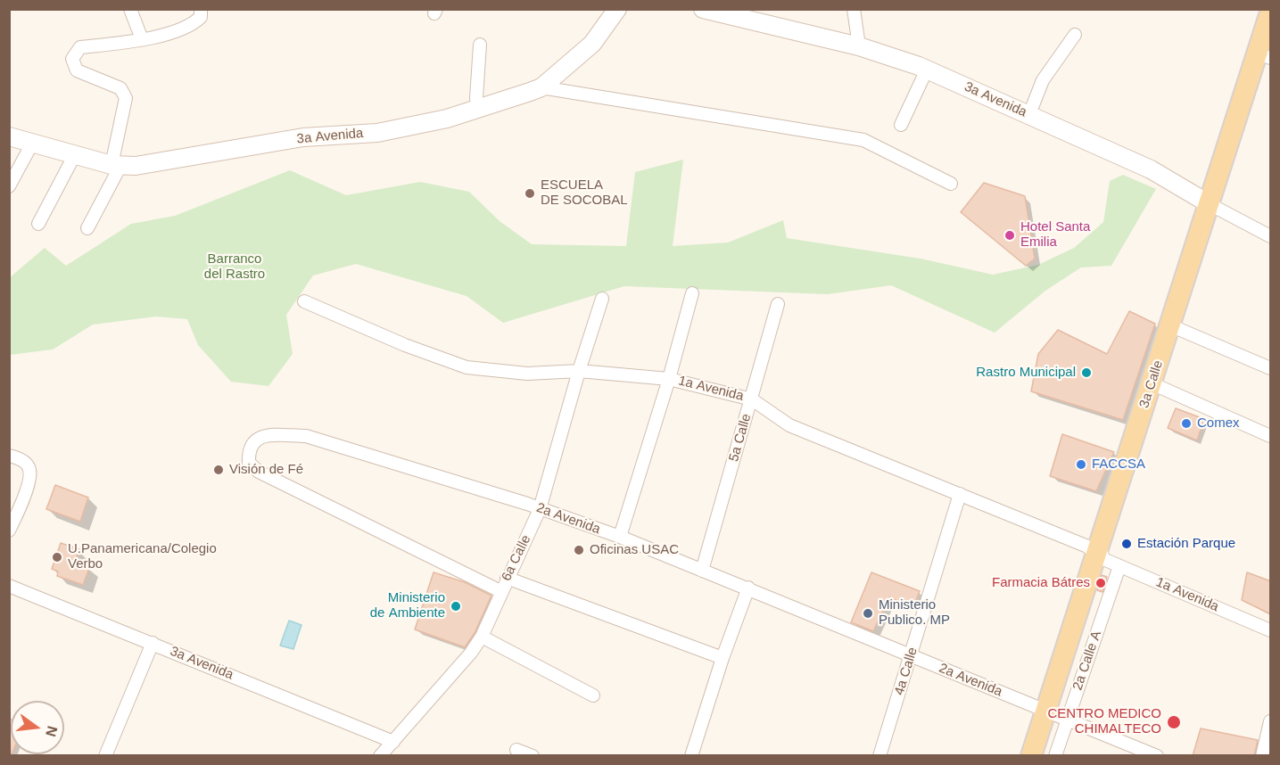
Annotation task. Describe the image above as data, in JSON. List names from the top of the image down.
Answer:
{
  "streets": {
    "main road": ["3a Avenida", "3a Calle"],
    "street": [
      "1a Avenida",
      "5a Calle",
      "2a Avenida",
      "6a Calle",
      "2a Calle A",
      "4a Calle"
    ]
  },
  "crossings": [
    ["3a Avenida", "3a Calle"],
    ["3a Avenida", "6a Calle"],
    ["3a Calle", "1a Avenida"],
    ["3a Calle", "2a Avenida"],
    ["1a Avenida", "5a Calle"],
    ["1a Avenida", "6a Calle"],
    ["1a Avenida", "2a Calle A"],
    ["1a Avenida", "4a Calle"],
    ["5a Calle", "2a Avenida"],
    ["2a Avenida", "6a Calle"],
    ["2a Avenida", "2a Calle A"],
    ["2a Avenida", "4a Calle"]
  ],
  "parks": ["Barranco del Rastro"],
  "places": [
    "ESCUELA DE SOCOBAL",
    "Hotel Santa Emilia",
    "Rastro Municipal",
    "Comex",
    "FACCSA",
    "Visión de Fé",
    "Estación Parque",
    "Oficinas USAC",
    "U.Panamericana/Colegio Verbo",
    "Farmacia Bátres",
    "Ministerio de Ambiente",
    "Ministerio Publico. MP",
    "CENTRO MEDICO CHIMALTECO"
  ],
  "north": "right"
}
